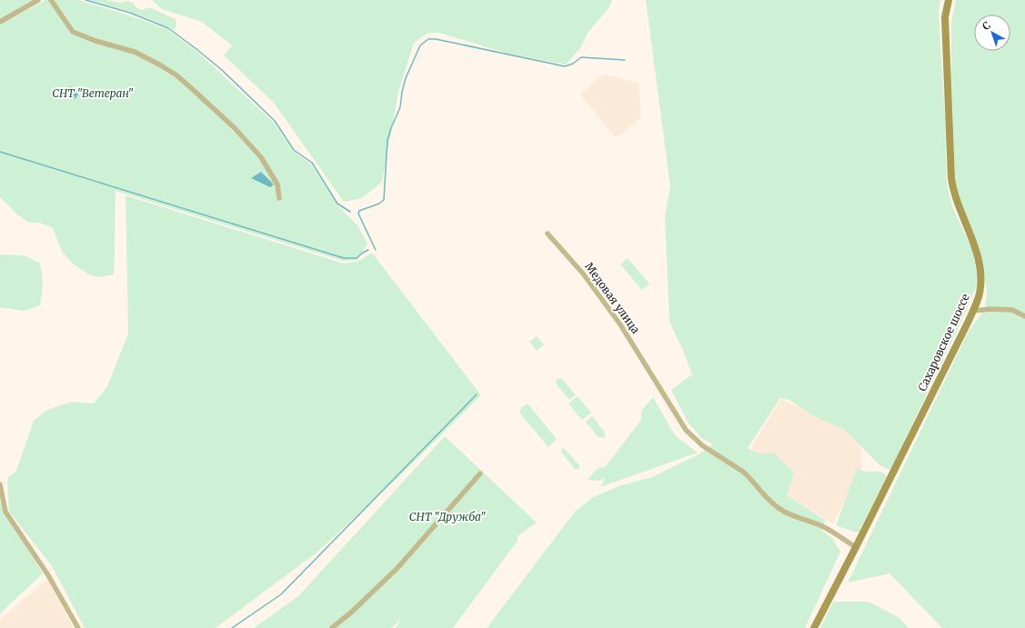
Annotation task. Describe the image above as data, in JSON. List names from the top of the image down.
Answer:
{
  "streets": {
    "main road": ["Сахаровское шоссе"],
    "street": ["Медовая улица"]
  },
  "crossings": [
    ["Медовая улица", "Сахаровское шоссе"]
  ],
  "parks": ["СНТ \"Ветеран\"", "СНТ \"Дружба\""],
  "north": "top left"
}
